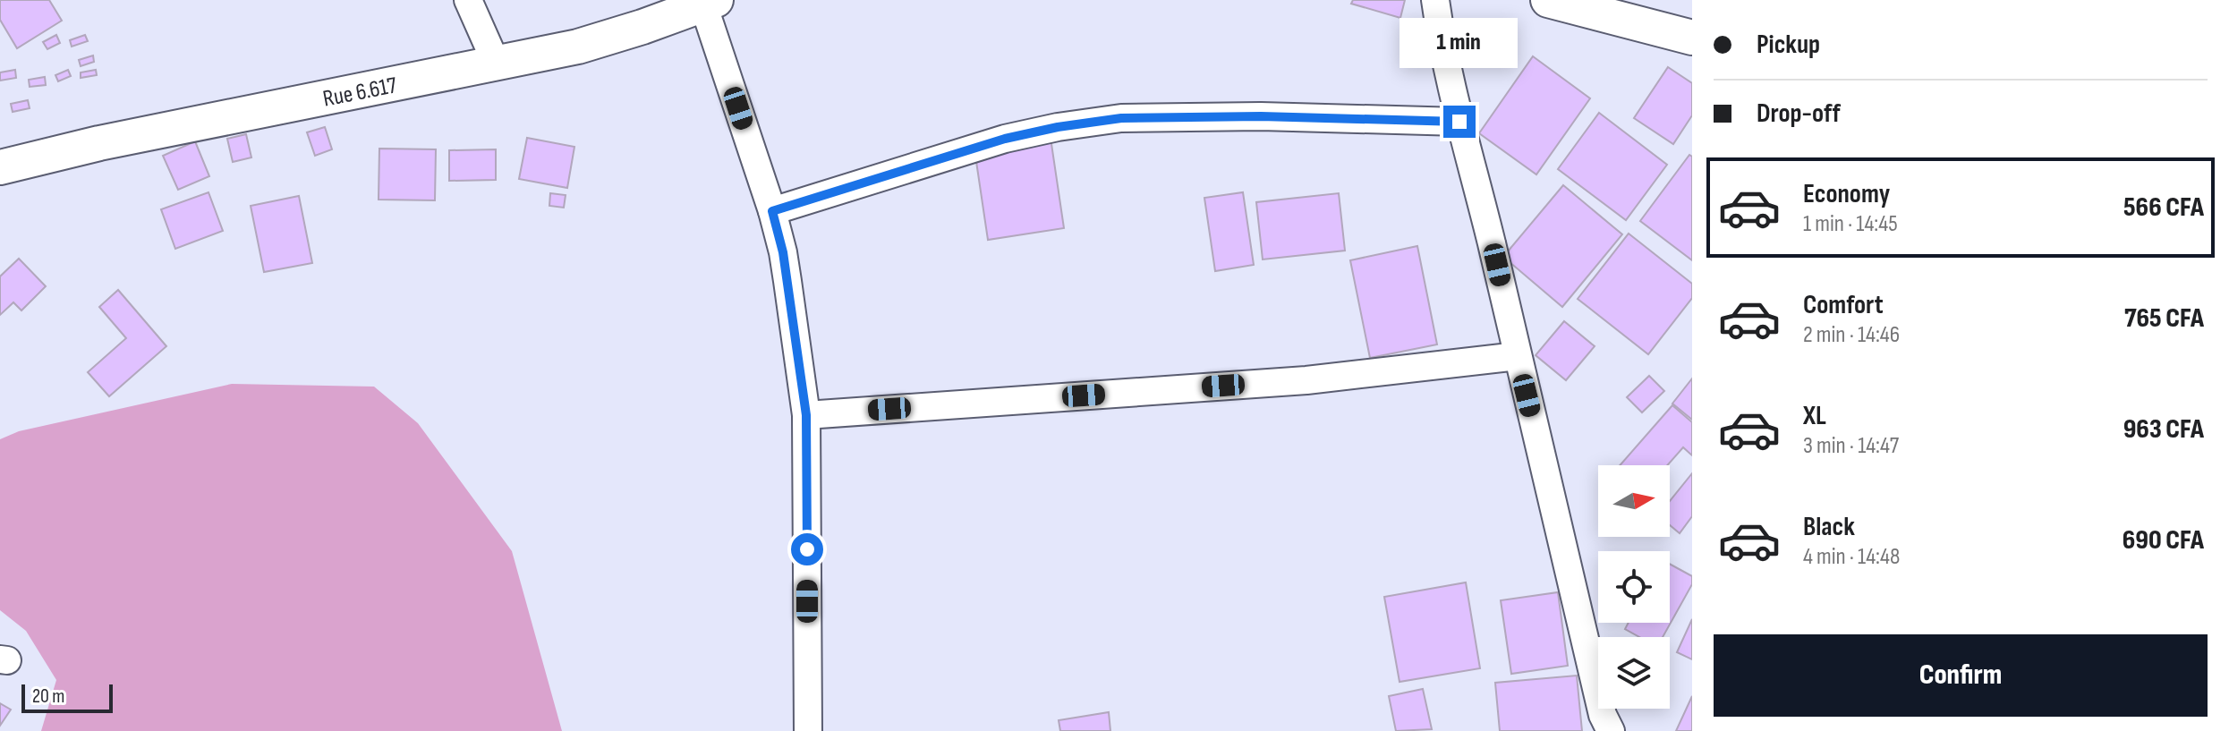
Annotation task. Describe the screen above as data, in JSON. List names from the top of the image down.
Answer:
{
  "streets": {
    "street": ["Rue 6.617"]
  },
  "scale_bar": "20 m",
  "north": "right",
  "page": {
    "banner": ["Pickup", "Drop-off"],
    "bubble": "1 min",
    "list": [
      {
        "name": "Economy",
        "note": "1 min · 14:45",
        "value": "566 CFA"
      },
      {
        "name": "Comfort",
        "note": "2 min · 14:46",
        "value": "765 CFA"
      },
      {
        "name": "XL",
        "note": "3 min · 14:47",
        "value": "963 CFA"
      },
      {
        "name": "Black",
        "note": "4 min · 14:48",
        "value": "690 CFA"
      }
    ],
    "buttons": "Confirm",
    "scale": "20 m"
  }
}
